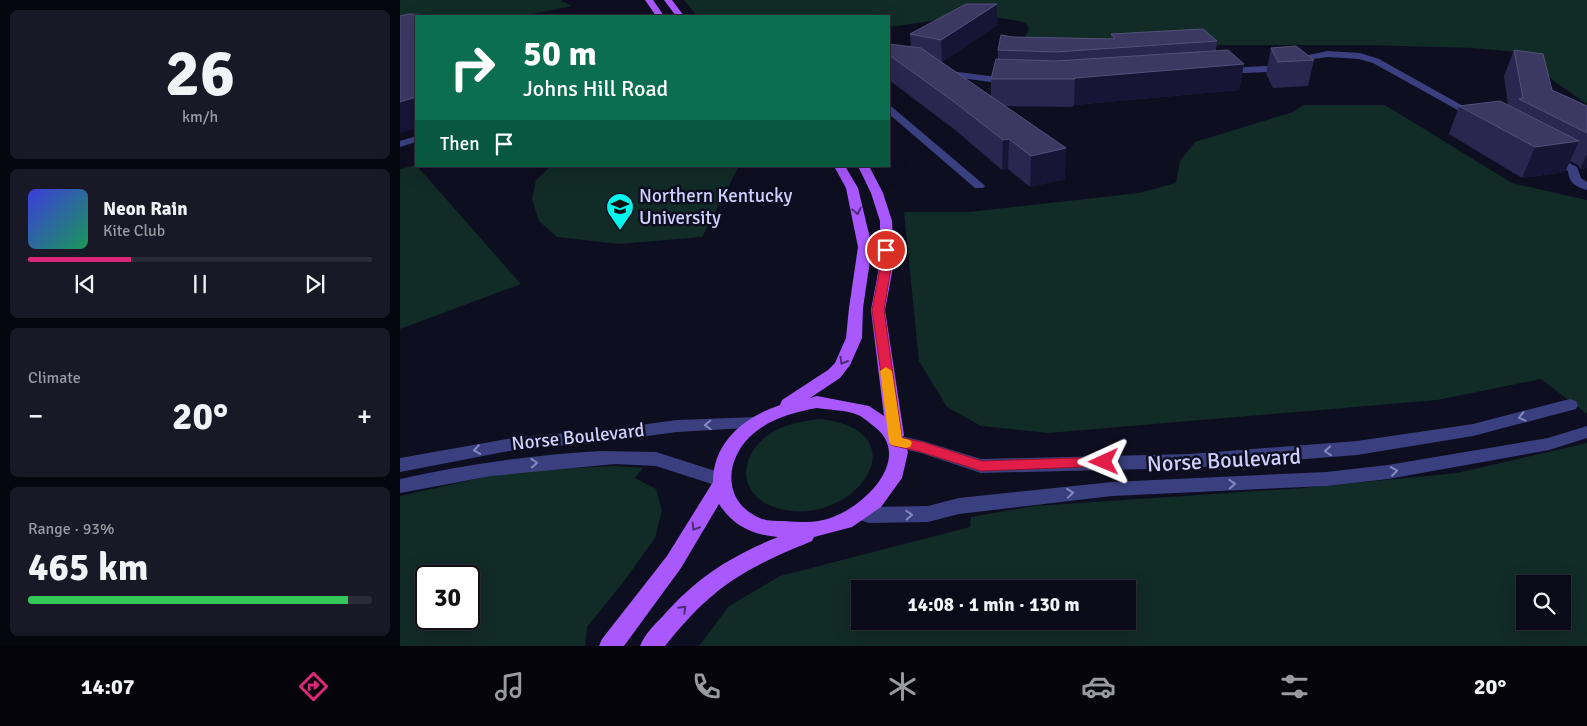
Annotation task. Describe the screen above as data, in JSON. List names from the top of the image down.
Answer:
{
  "streets": {
    "street": ["Norse Boulevard"]
  },
  "places": {
    "school or university": ["Northern Kentucky University"]
  },
  "page": {
    "tile": [
      ["26", "km/h"],
      "Climate",
      ["Range · 93%", "465 km"]
    ],
    "turn": ["50 m", "Johns Hill Road"],
    "then": "Then",
    "song": ["Neon Rain", "Kite Club"],
    "heat": ["−", "20°", "+"],
    "limit": "30",
    "trip": "14:08 · 1 min · 130 m",
    "tabs": ["14:07", "20°"]
  }
}
